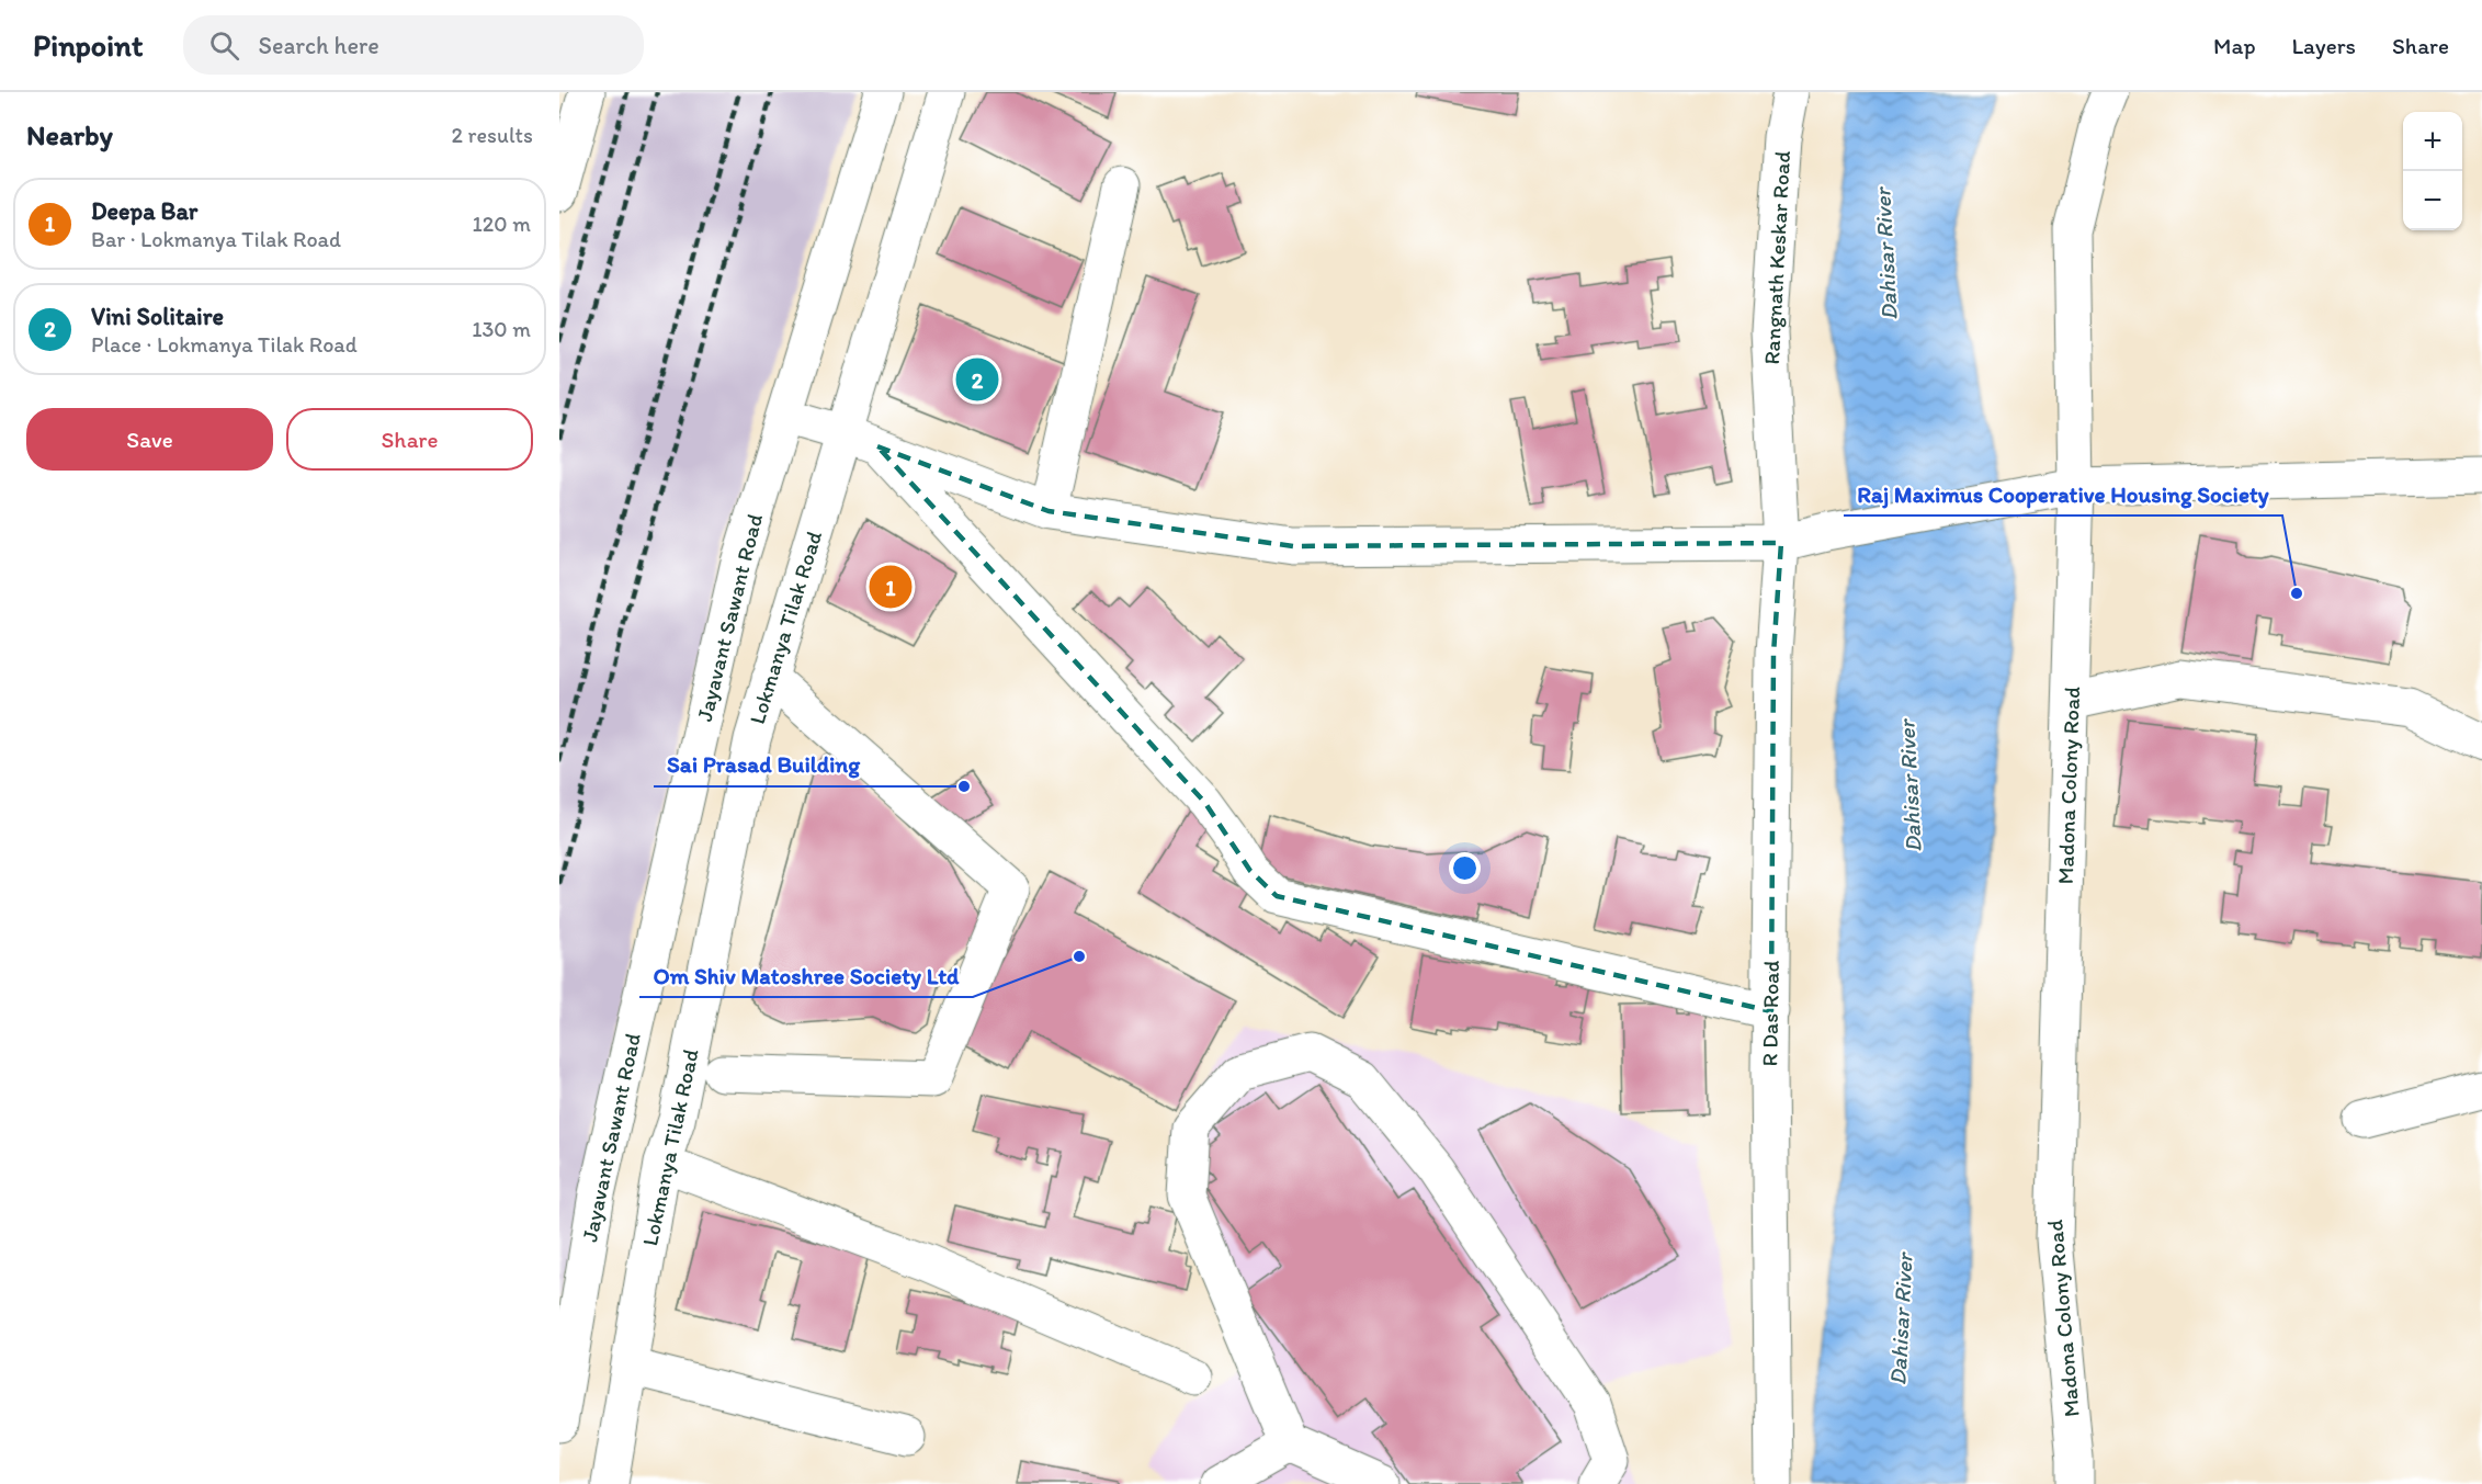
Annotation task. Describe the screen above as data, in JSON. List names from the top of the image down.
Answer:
{
  "streets": {
    "street": [
      "Rangnath Keskar Road",
      "Jayavant Sawant Road",
      "Lokmanya Tilak Road",
      "Madona Colony Road",
      "R Das Road"
    ]
  },
  "crossings": [
    ["Rangnath Keskar Road", "R Das Road"]
  ],
  "water": ["Dahisar River"],
  "places": ["Raj Maximus Cooperative Housing Society", "Sai Prasad Building", "Om Shiv Matoshree Society Ltd"],
  "page": {
    "header": "Pinpoint",
    "search": "Search here",
    "nav": ["Map", "Layers", "Share"],
    "heading": ["Nearby", "2 results"],
    "map_buttons": ["+", "−"],
    "list": [
      {
        "mark": "1",
        "name": "Deepa Bar",
        "note": "Bar · Lokmanya Tilak Road",
        "value": "120 m"
      },
      {
        "mark": "2",
        "name": "Vini Solitaire",
        "note": "Place · Lokmanya Tilak Road",
        "value": "130 m"
      }
    ],
    "pins": ["2", "1"],
    "buttons": ["Save", "Share"]
  }
}
